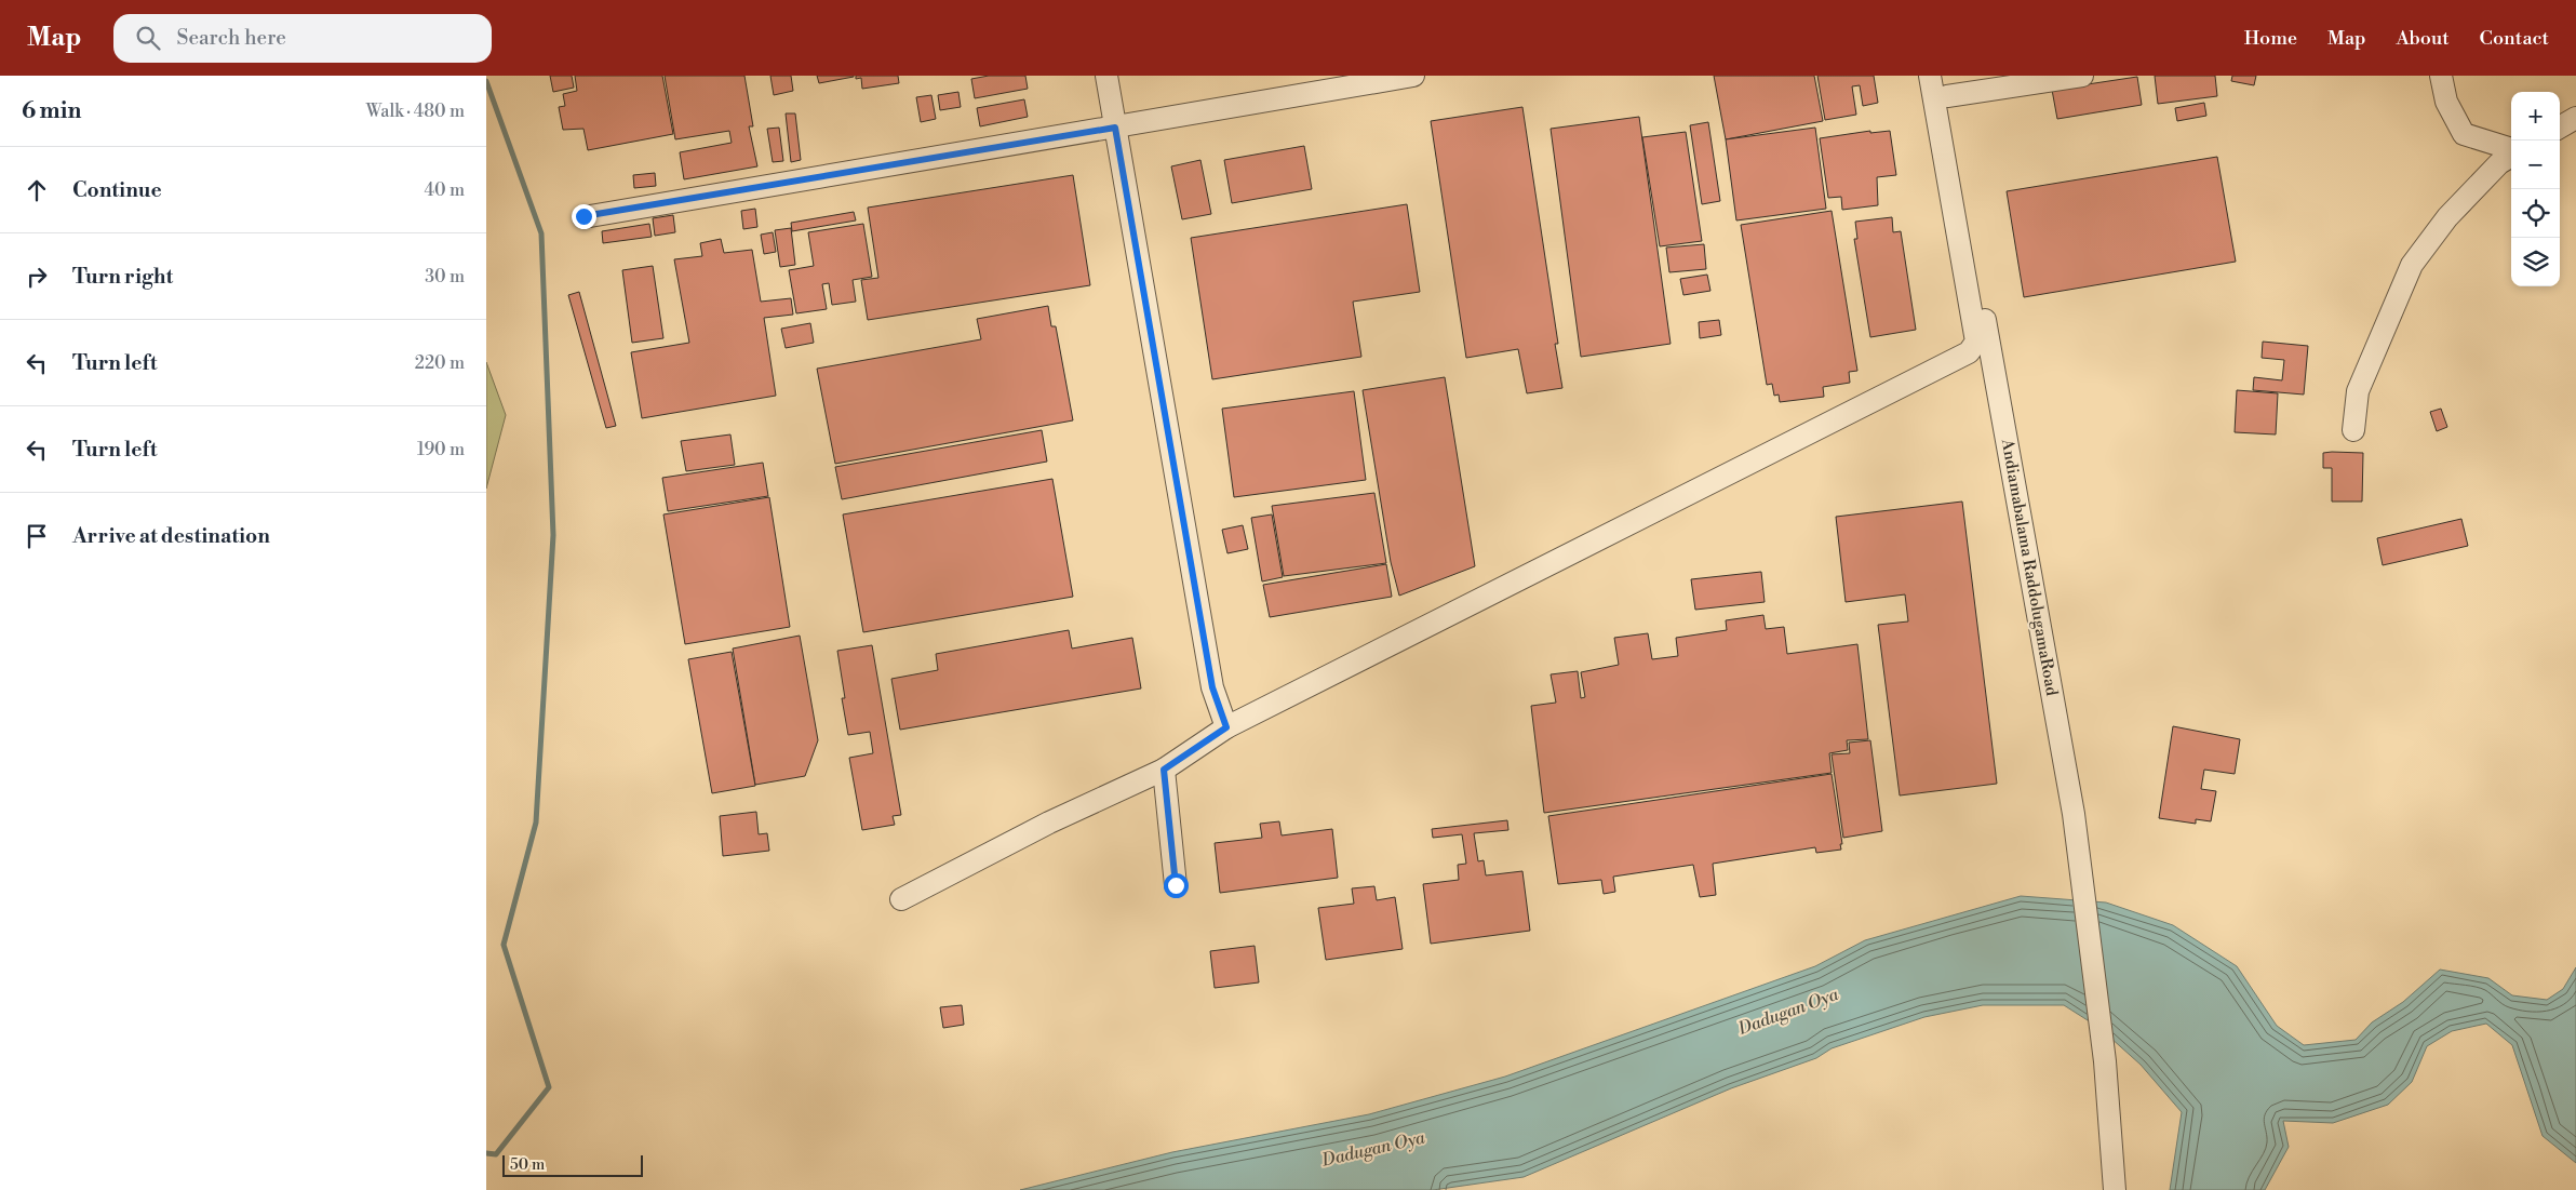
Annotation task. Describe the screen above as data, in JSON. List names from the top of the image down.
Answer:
{
  "streets": {
    "street": ["Andiamabalama RaddolugamaRoad"]
  },
  "water": ["Dadugan Oya"],
  "scale_bar": "50 m",
  "page": {
    "header": "Map",
    "search": "Search here",
    "nav": [
      "Home",
      "Map",
      "About",
      "Contact"
    ],
    "heading": ["6 min", "Walk · 480 m"],
    "map_buttons": ["+", "−"],
    "list": [
      ["Continue", "40 m"],
      ["Turn right", "30 m"],
      ["Turn left", "220 m"],
      ["Turn left", "190 m"],
      "Arrive at destination"
    ],
    "scale": "50 m"
  }
}
